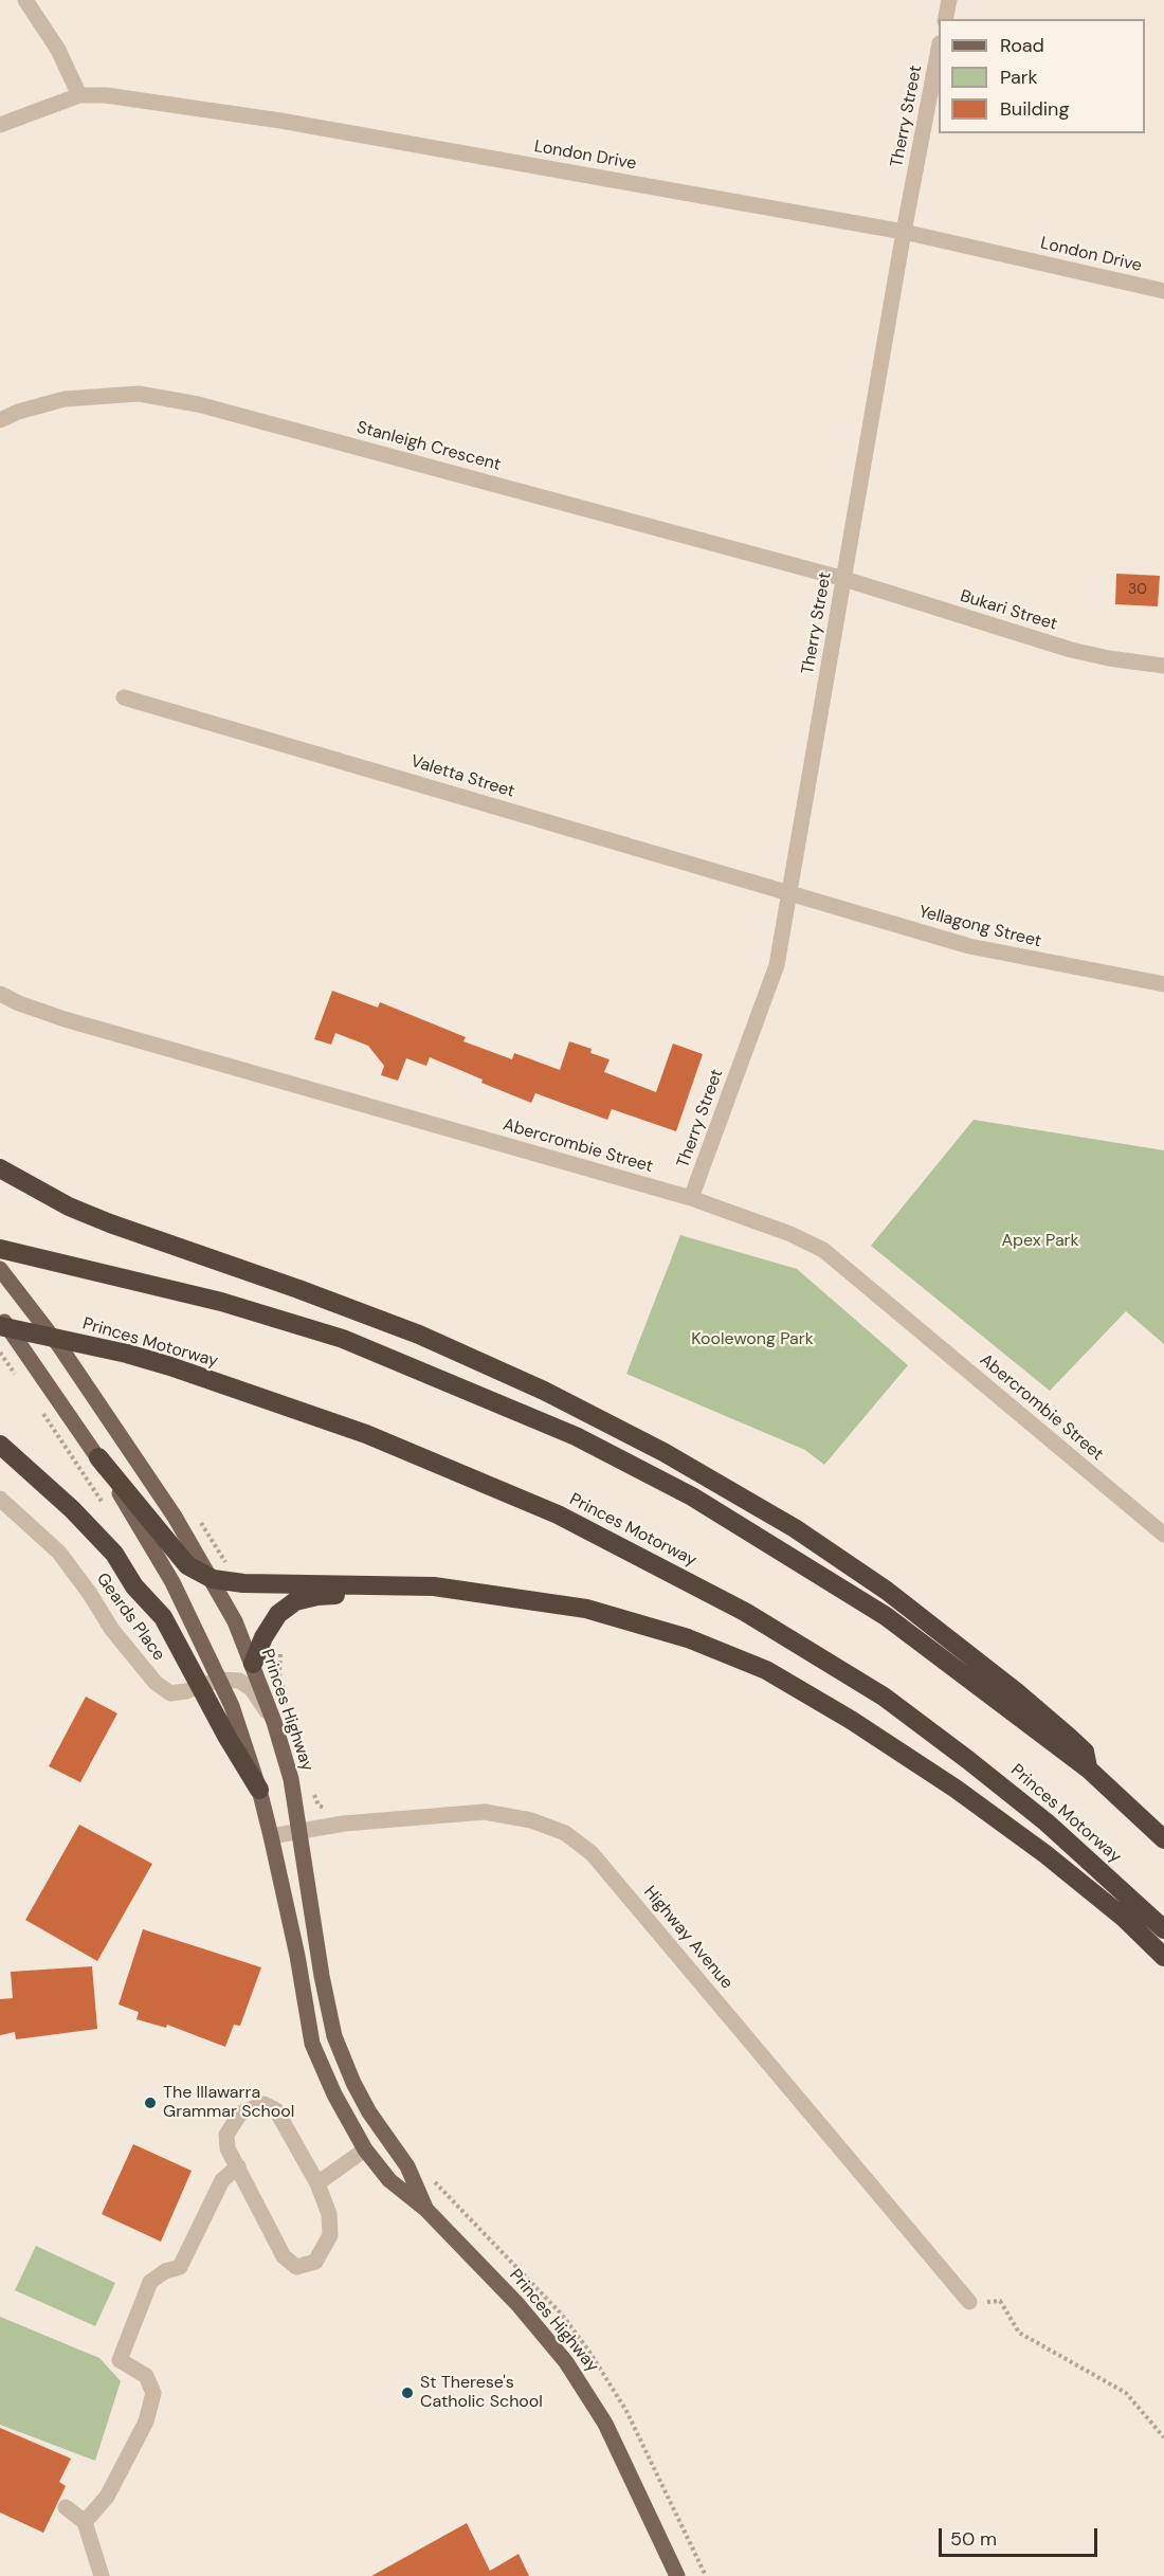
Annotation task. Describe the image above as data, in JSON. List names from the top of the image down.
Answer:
{
  "streets": {
    "highway": ["Princes Motorway"],
    "main road": ["Princes Highway"],
    "street": [
      "Therry Street",
      "London Drive",
      "Stanleigh Crescent",
      "Bukari Street",
      "Valetta Street",
      "Yellagong Street",
      "Abercrombie Street",
      "Geards Place",
      "Highway Avenue"
    ]
  },
  "crossings": [
    ["Therry Street", "London Drive"],
    ["Therry Street", "Stanleigh Crescent"],
    ["Therry Street", "Bukari Street"],
    ["Therry Street", "Valetta Street"],
    ["Therry Street", "Yellagong Street"],
    ["Therry Street", "Abercrombie Street"],
    ["Stanleigh Crescent", "Bukari Street"],
    ["Valetta Street", "Yellagong Street"],
    ["Geards Place", "Princes Highway"],
    ["Princes Highway", "Highway Avenue"]
  ],
  "parks": ["Apex Park", "Koolewong Park"],
  "places": ["The Illawarra Grammar School", "St Therese's Catholic School"],
  "house_numbers": ["30"],
  "legend": ["Road", "Park", "Building"],
  "scale_bar": "50 m"
}
